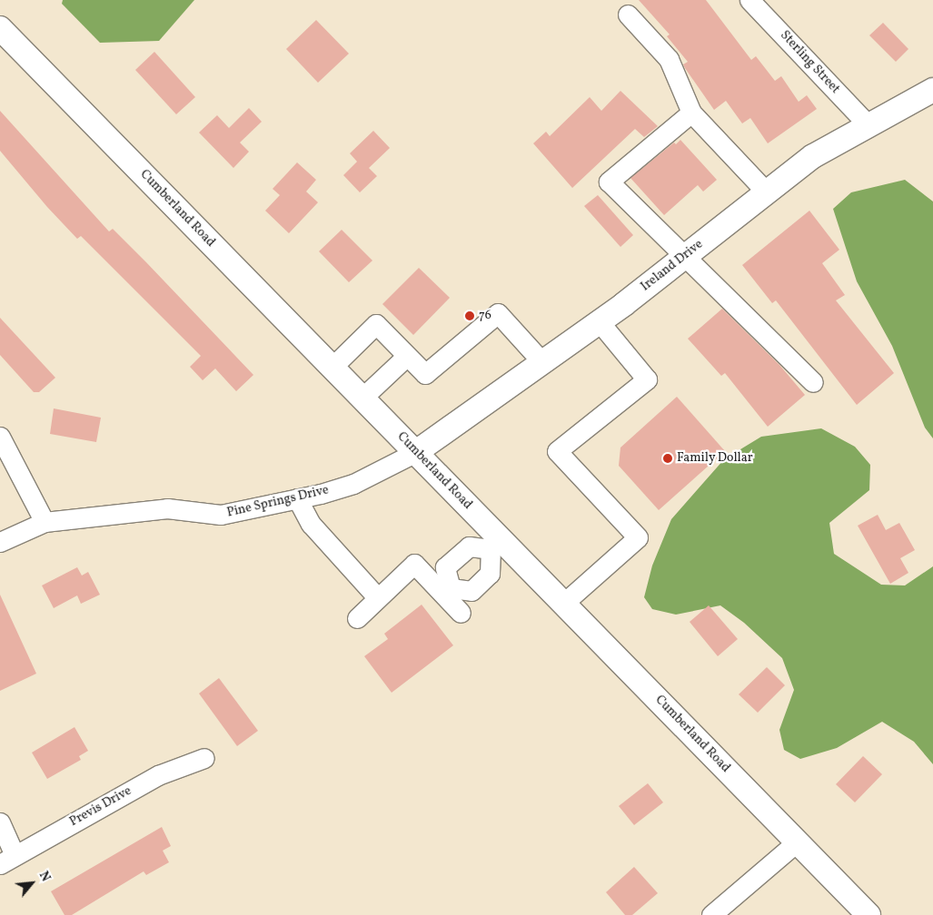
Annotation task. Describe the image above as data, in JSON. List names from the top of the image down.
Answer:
{
  "streets": {
    "main road": ["Cumberland Road", "Ireland Drive"],
    "street": ["Sterling Street", "Pine Springs Drive", "Previs Drive"]
  },
  "crossings": [
    ["Sterling Street", "Ireland Drive"],
    ["Cumberland Road", "Ireland Drive"],
    ["Cumberland Road", "Pine Springs Drive"],
    ["Ireland Drive", "Pine Springs Drive"]
  ],
  "places": ["76", "Family Dollar"],
  "north": "top right"
}
